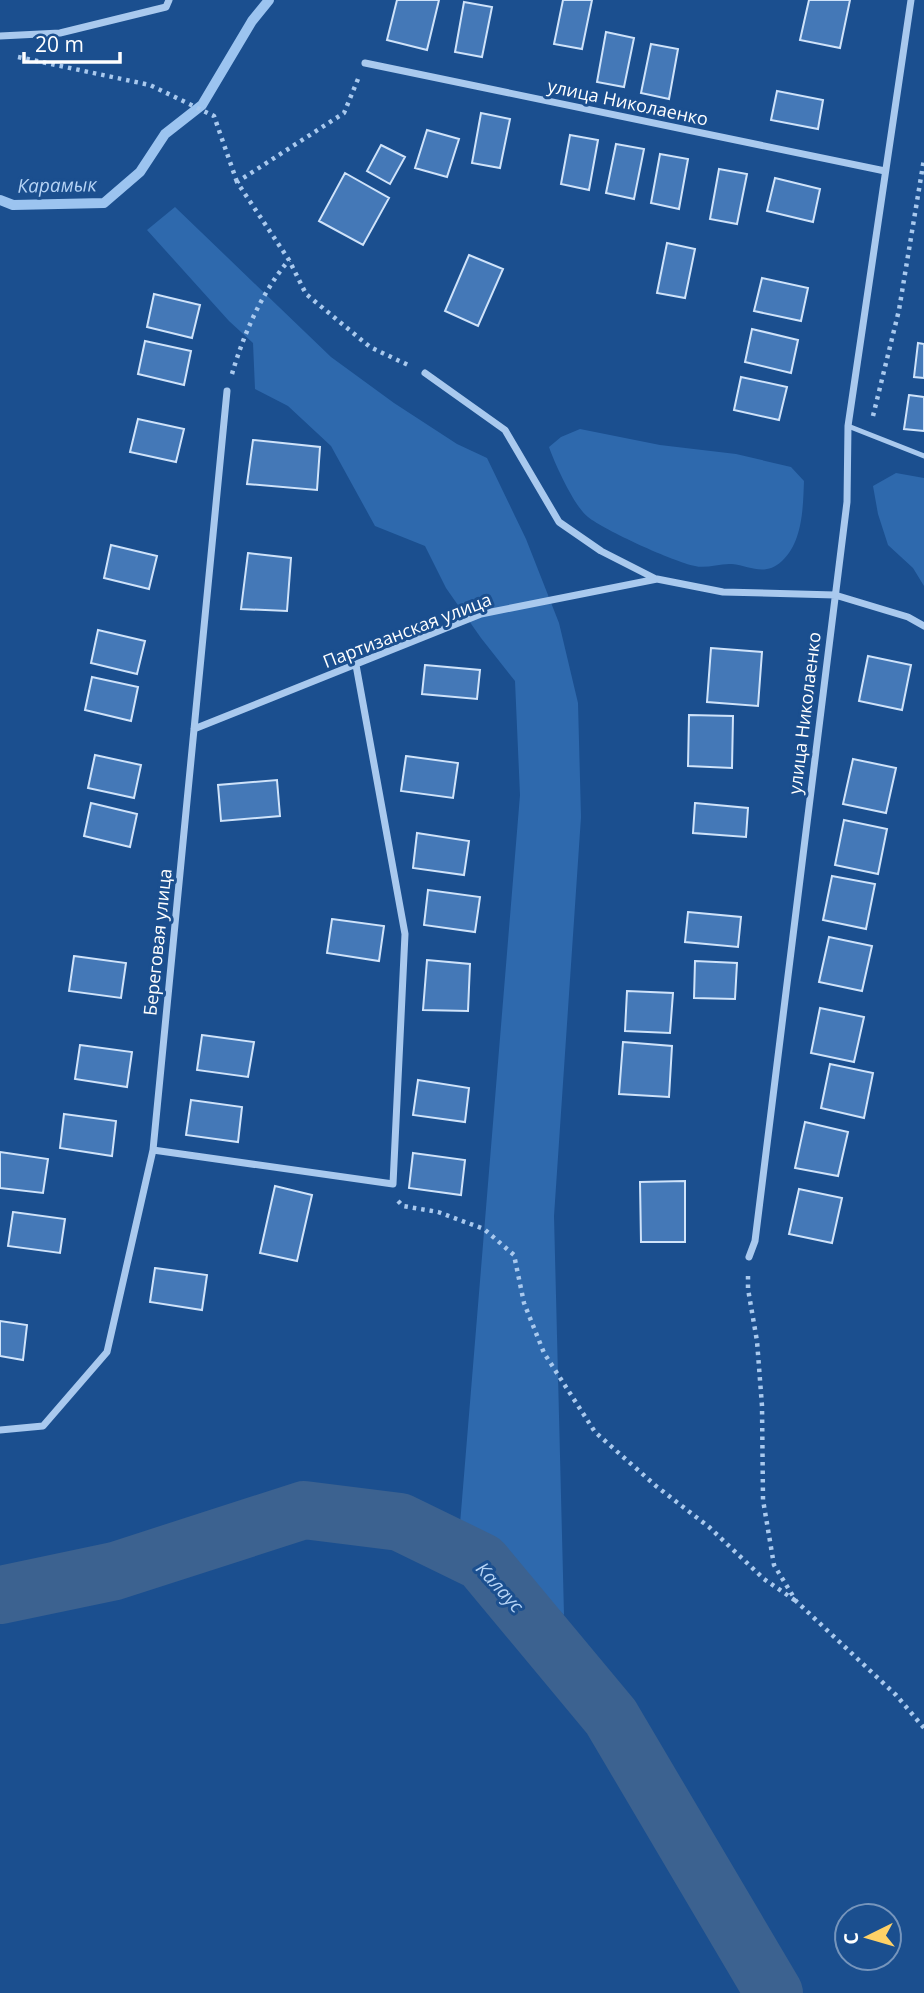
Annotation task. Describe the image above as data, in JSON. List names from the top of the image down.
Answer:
{
  "streets": {
    "street": ["улица Николаенко", "Партизанская улица", "Береговая улица"]
  },
  "crossings": [
    ["улица Николаенко", "Партизанская улица"],
    ["Партизанская улица", "Береговая улица"]
  ],
  "water": ["Карамык", "Калаус"],
  "scale_bar": "20 m",
  "north": "left"
}
